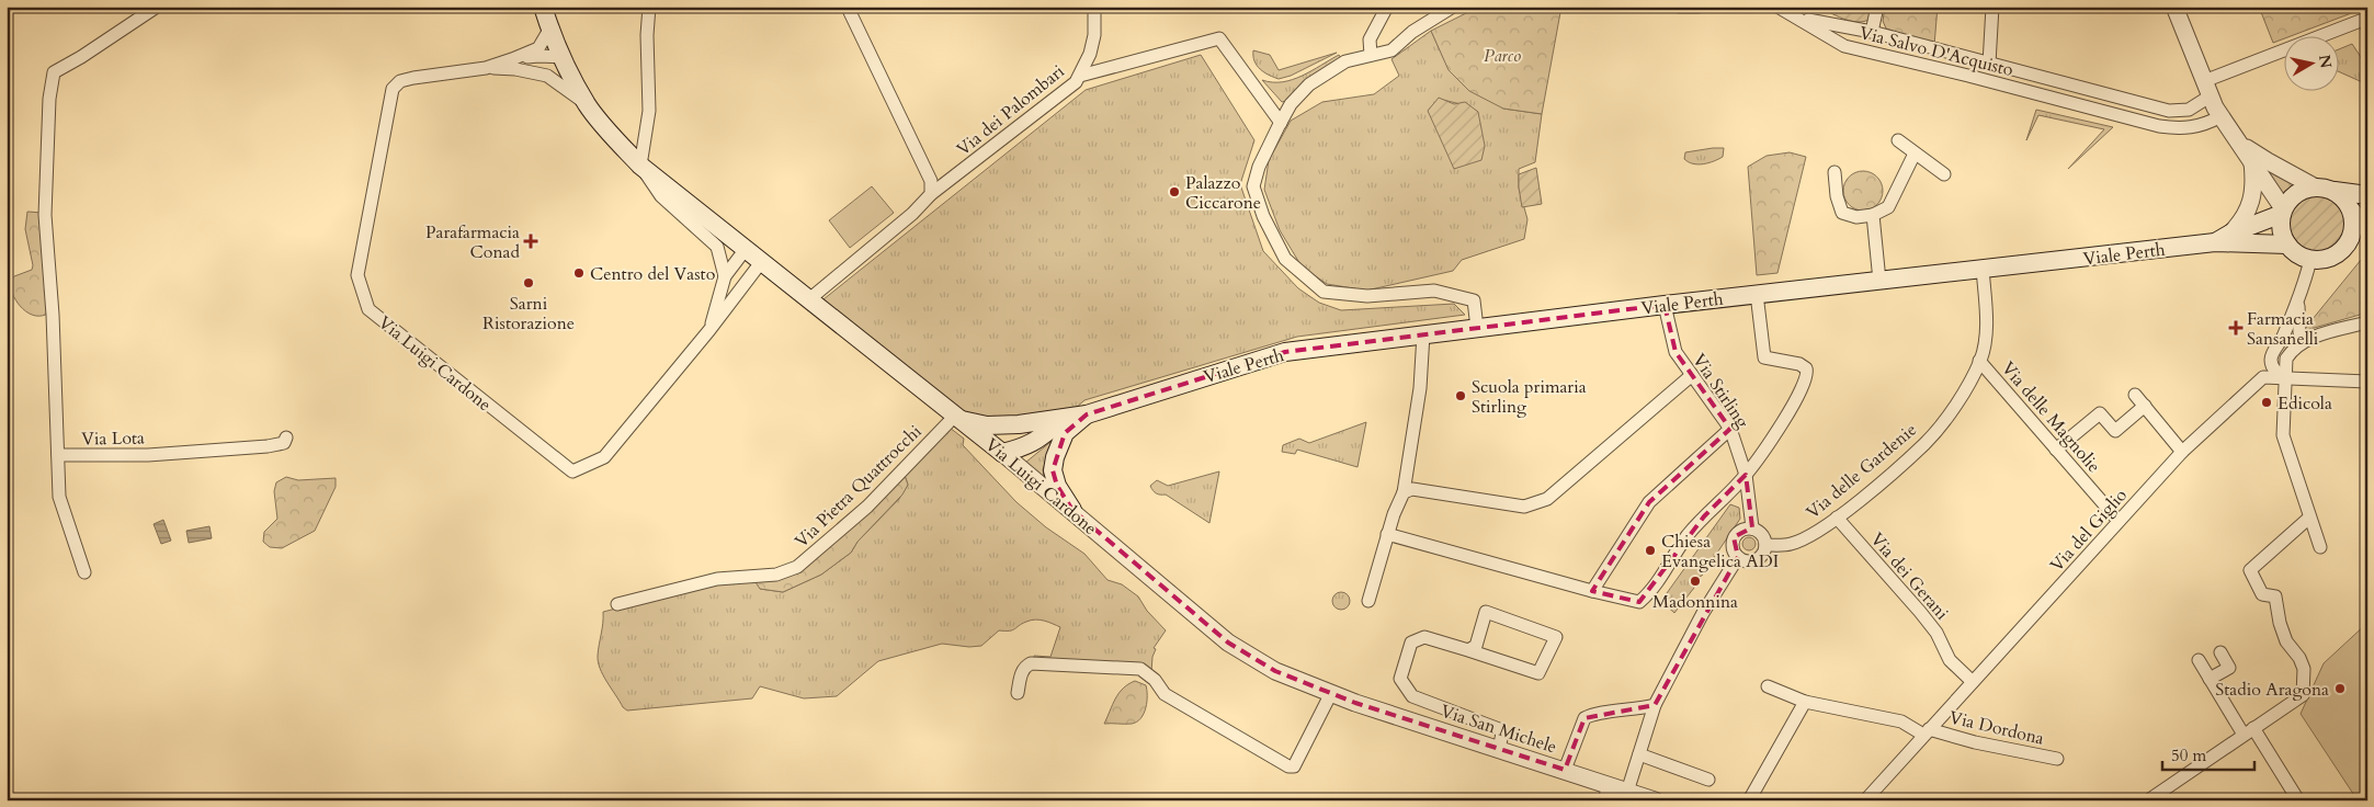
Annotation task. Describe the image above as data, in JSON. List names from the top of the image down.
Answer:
{
  "streets": {
    "main road": ["Viale Perth", "Via Luigi Cardone"],
    "street": [
      "Via Salvo D'Acquisto",
      "Via dei Palombari",
      "Via Stirling",
      "Via delle Magnolie",
      "Via Lota",
      "Via delle Gardenie",
      "Via Pietra Quattrocchi",
      "Via del Giglio",
      "Via dei Gerani",
      "Via Dordona",
      "Via San Michele"
    ]
  },
  "crossings": [
    ["Via dei Palombari", "Via Luigi Cardone"],
    ["Viale Perth", "Via Luigi Cardone"],
    ["Viale Perth", "Via Stirling"],
    ["Viale Perth", "Via delle Gardenie"],
    ["Viale Perth", "Via Pietra Quattrocchi"],
    ["Via Luigi Cardone", "Via Pietra Quattrocchi"],
    ["Via Luigi Cardone", "Via San Michele"],
    ["Via Stirling", "Via delle Gardenie"],
    ["Via delle Magnolie", "Via delle Gardenie"],
    ["Via delle Magnolie", "Via del Giglio"],
    ["Via delle Gardenie", "Via dei Gerani"],
    ["Via del Giglio", "Via dei Gerani"],
    ["Via del Giglio", "Via Dordona"]
  ],
  "parks": ["Parco"],
  "places": {
    "other": [
      "Palazzo Ciccarone",
      "Centro del Vasto",
      "Sarni Ristorazione",
      "Scuola primaria Stirling",
      "Edicola",
      "Chiesa Evangelica ADI",
      "Madonnina",
      "Stadio Aragona"
    ],
    "health": ["Parafarmacia Conad", "Farmacia Sansanelli"]
  },
  "scale_bar": "50 m",
  "north": "right"
}
